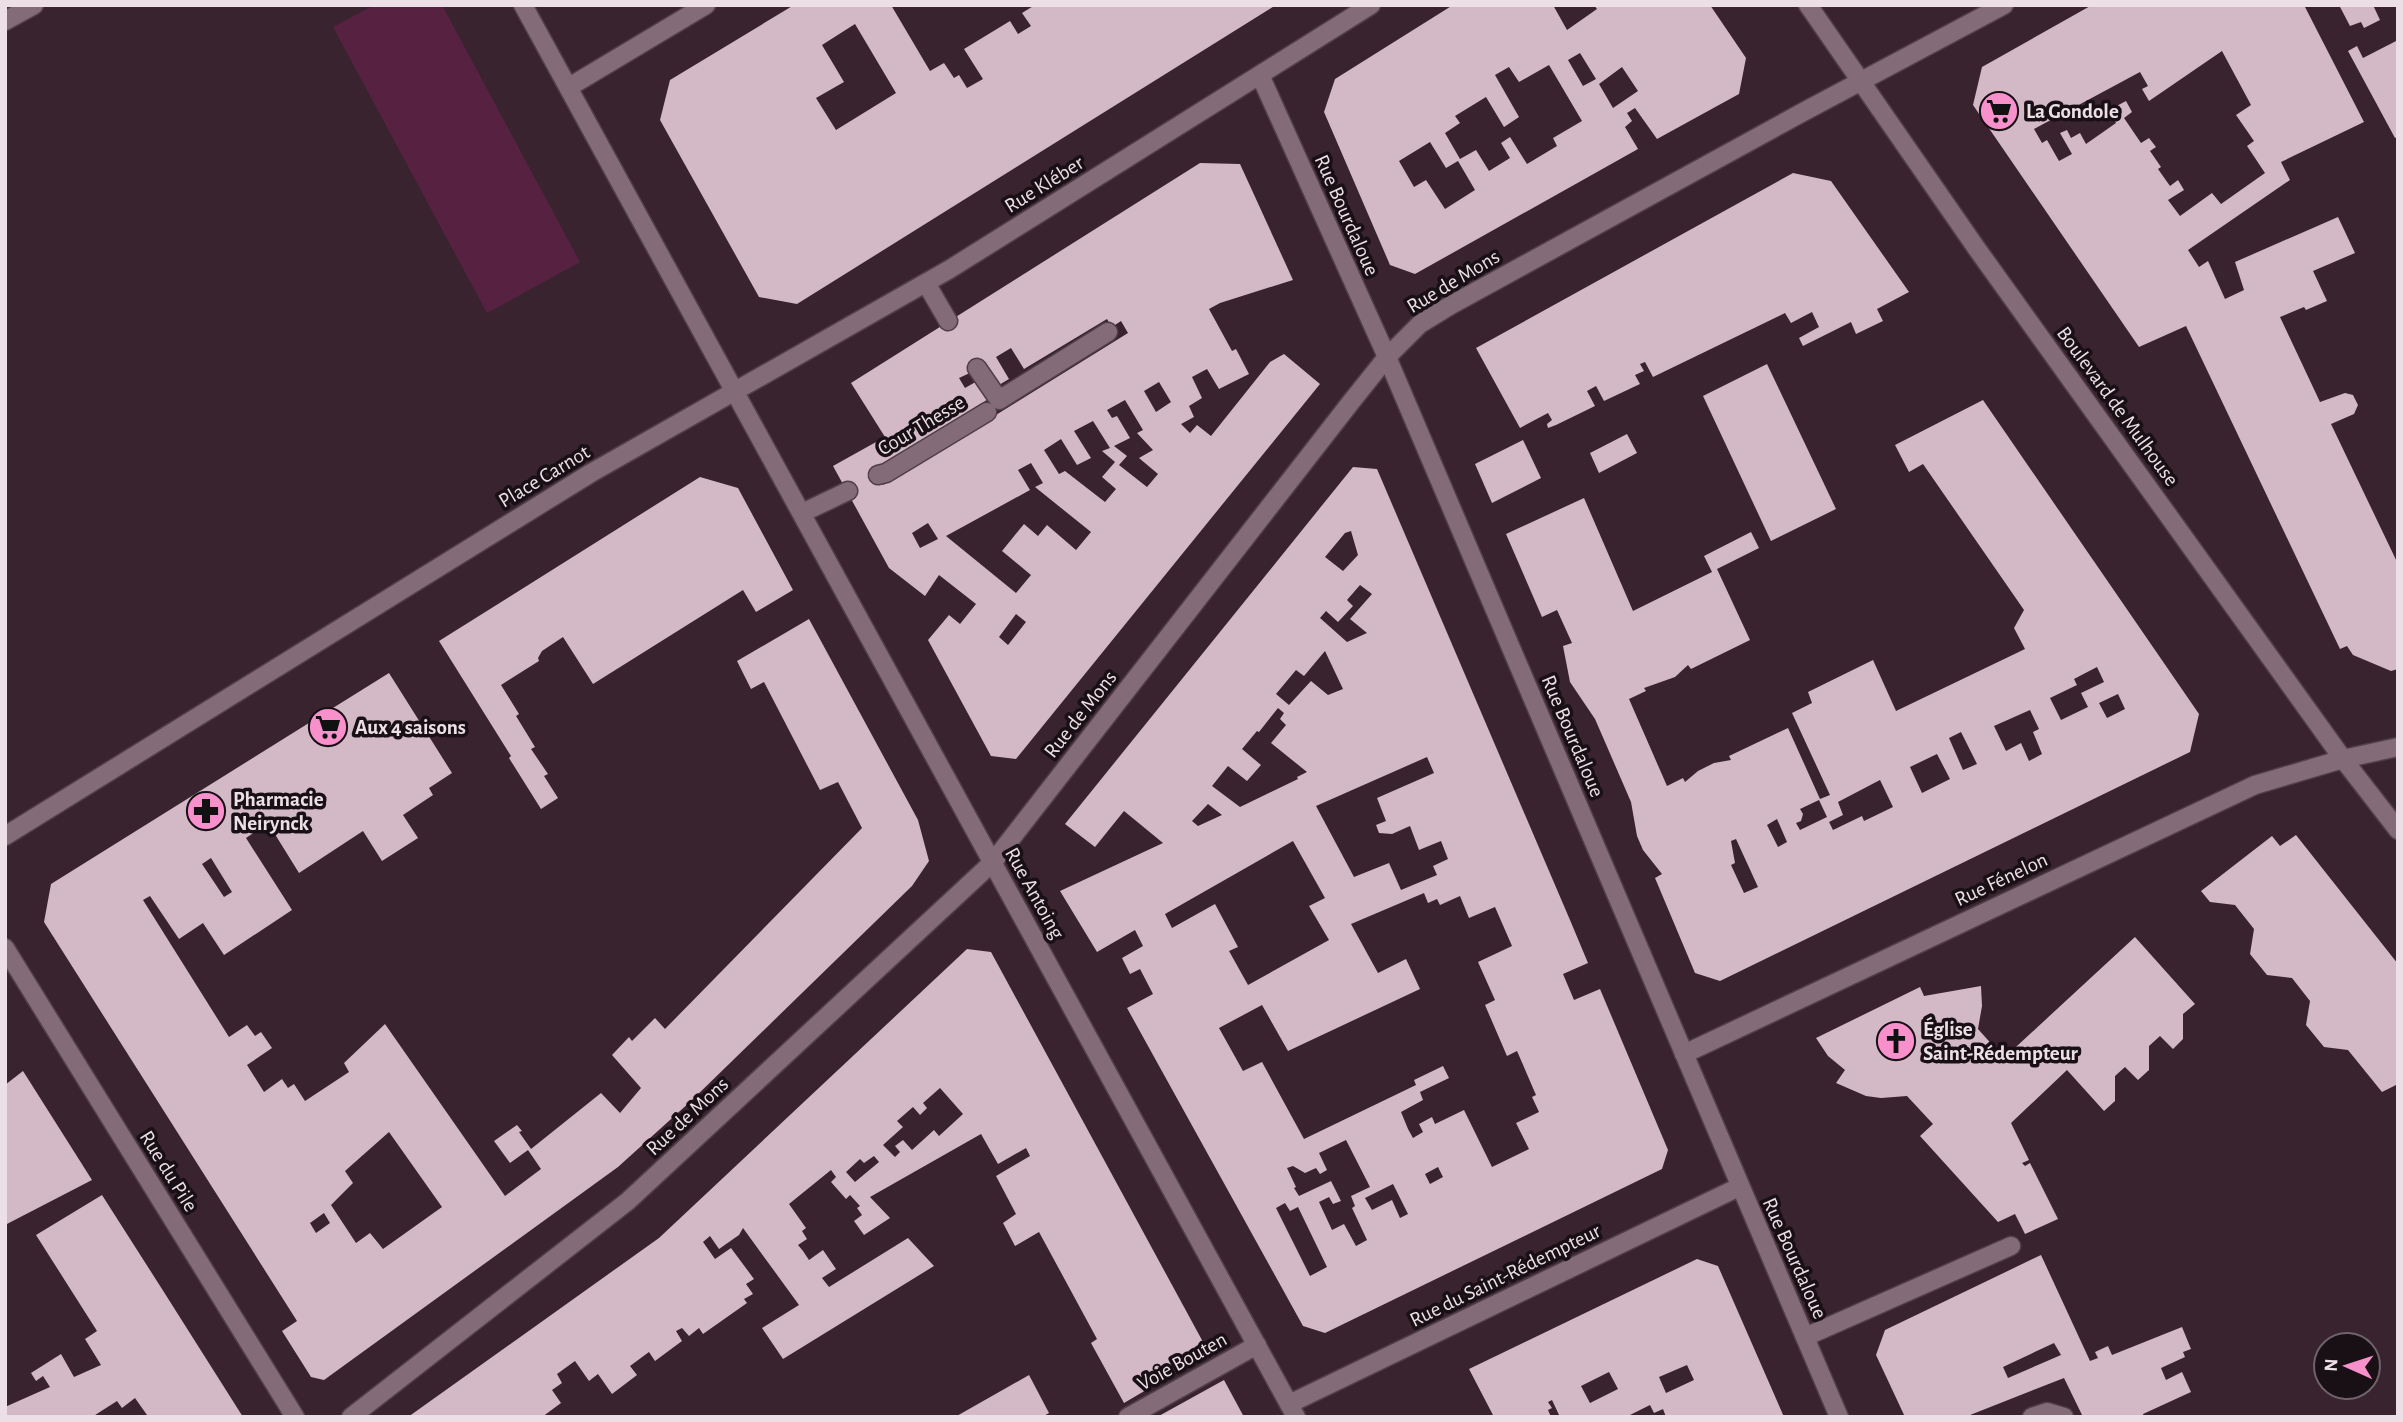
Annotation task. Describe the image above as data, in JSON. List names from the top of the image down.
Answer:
{
  "streets": {
    "street": [
      "Rue Kléber",
      "Rue Bourdaloue",
      "Rue de Mons",
      "Boulevard de Mulhouse",
      "Cour Thesse",
      "Place Carnot",
      "Rue Fénelon",
      "Rue Antoing",
      "Rue du Pile",
      "Rue du Saint-Rédempteur",
      "Voie Bouten"
    ]
  },
  "crossings": [
    ["Rue Kléber", "Rue Bourdaloue"],
    ["Rue Kléber", "Place Carnot"],
    ["Rue Kléber", "Rue Antoing"],
    ["Rue Bourdaloue", "Rue de Mons"],
    ["Rue Bourdaloue", "Rue Fénelon"],
    ["Rue Bourdaloue", "Rue du Saint-Rédempteur"],
    ["Rue de Mons", "Boulevard de Mulhouse"],
    ["Rue de Mons", "Rue Antoing"],
    ["Boulevard de Mulhouse", "Rue Fénelon"],
    ["Place Carnot", "Rue Antoing"],
    ["Rue Antoing", "Rue du Saint-Rédempteur"],
    ["Rue Antoing", "Voie Bouten"]
  ],
  "places": {
    "supermarket": ["La Gondole", "Aux 4 saisons"],
    "pharmacy": ["Pharmacie Neirynck"],
    "church": ["Église Saint-Rédempteur"]
  },
  "north": "left"
}
